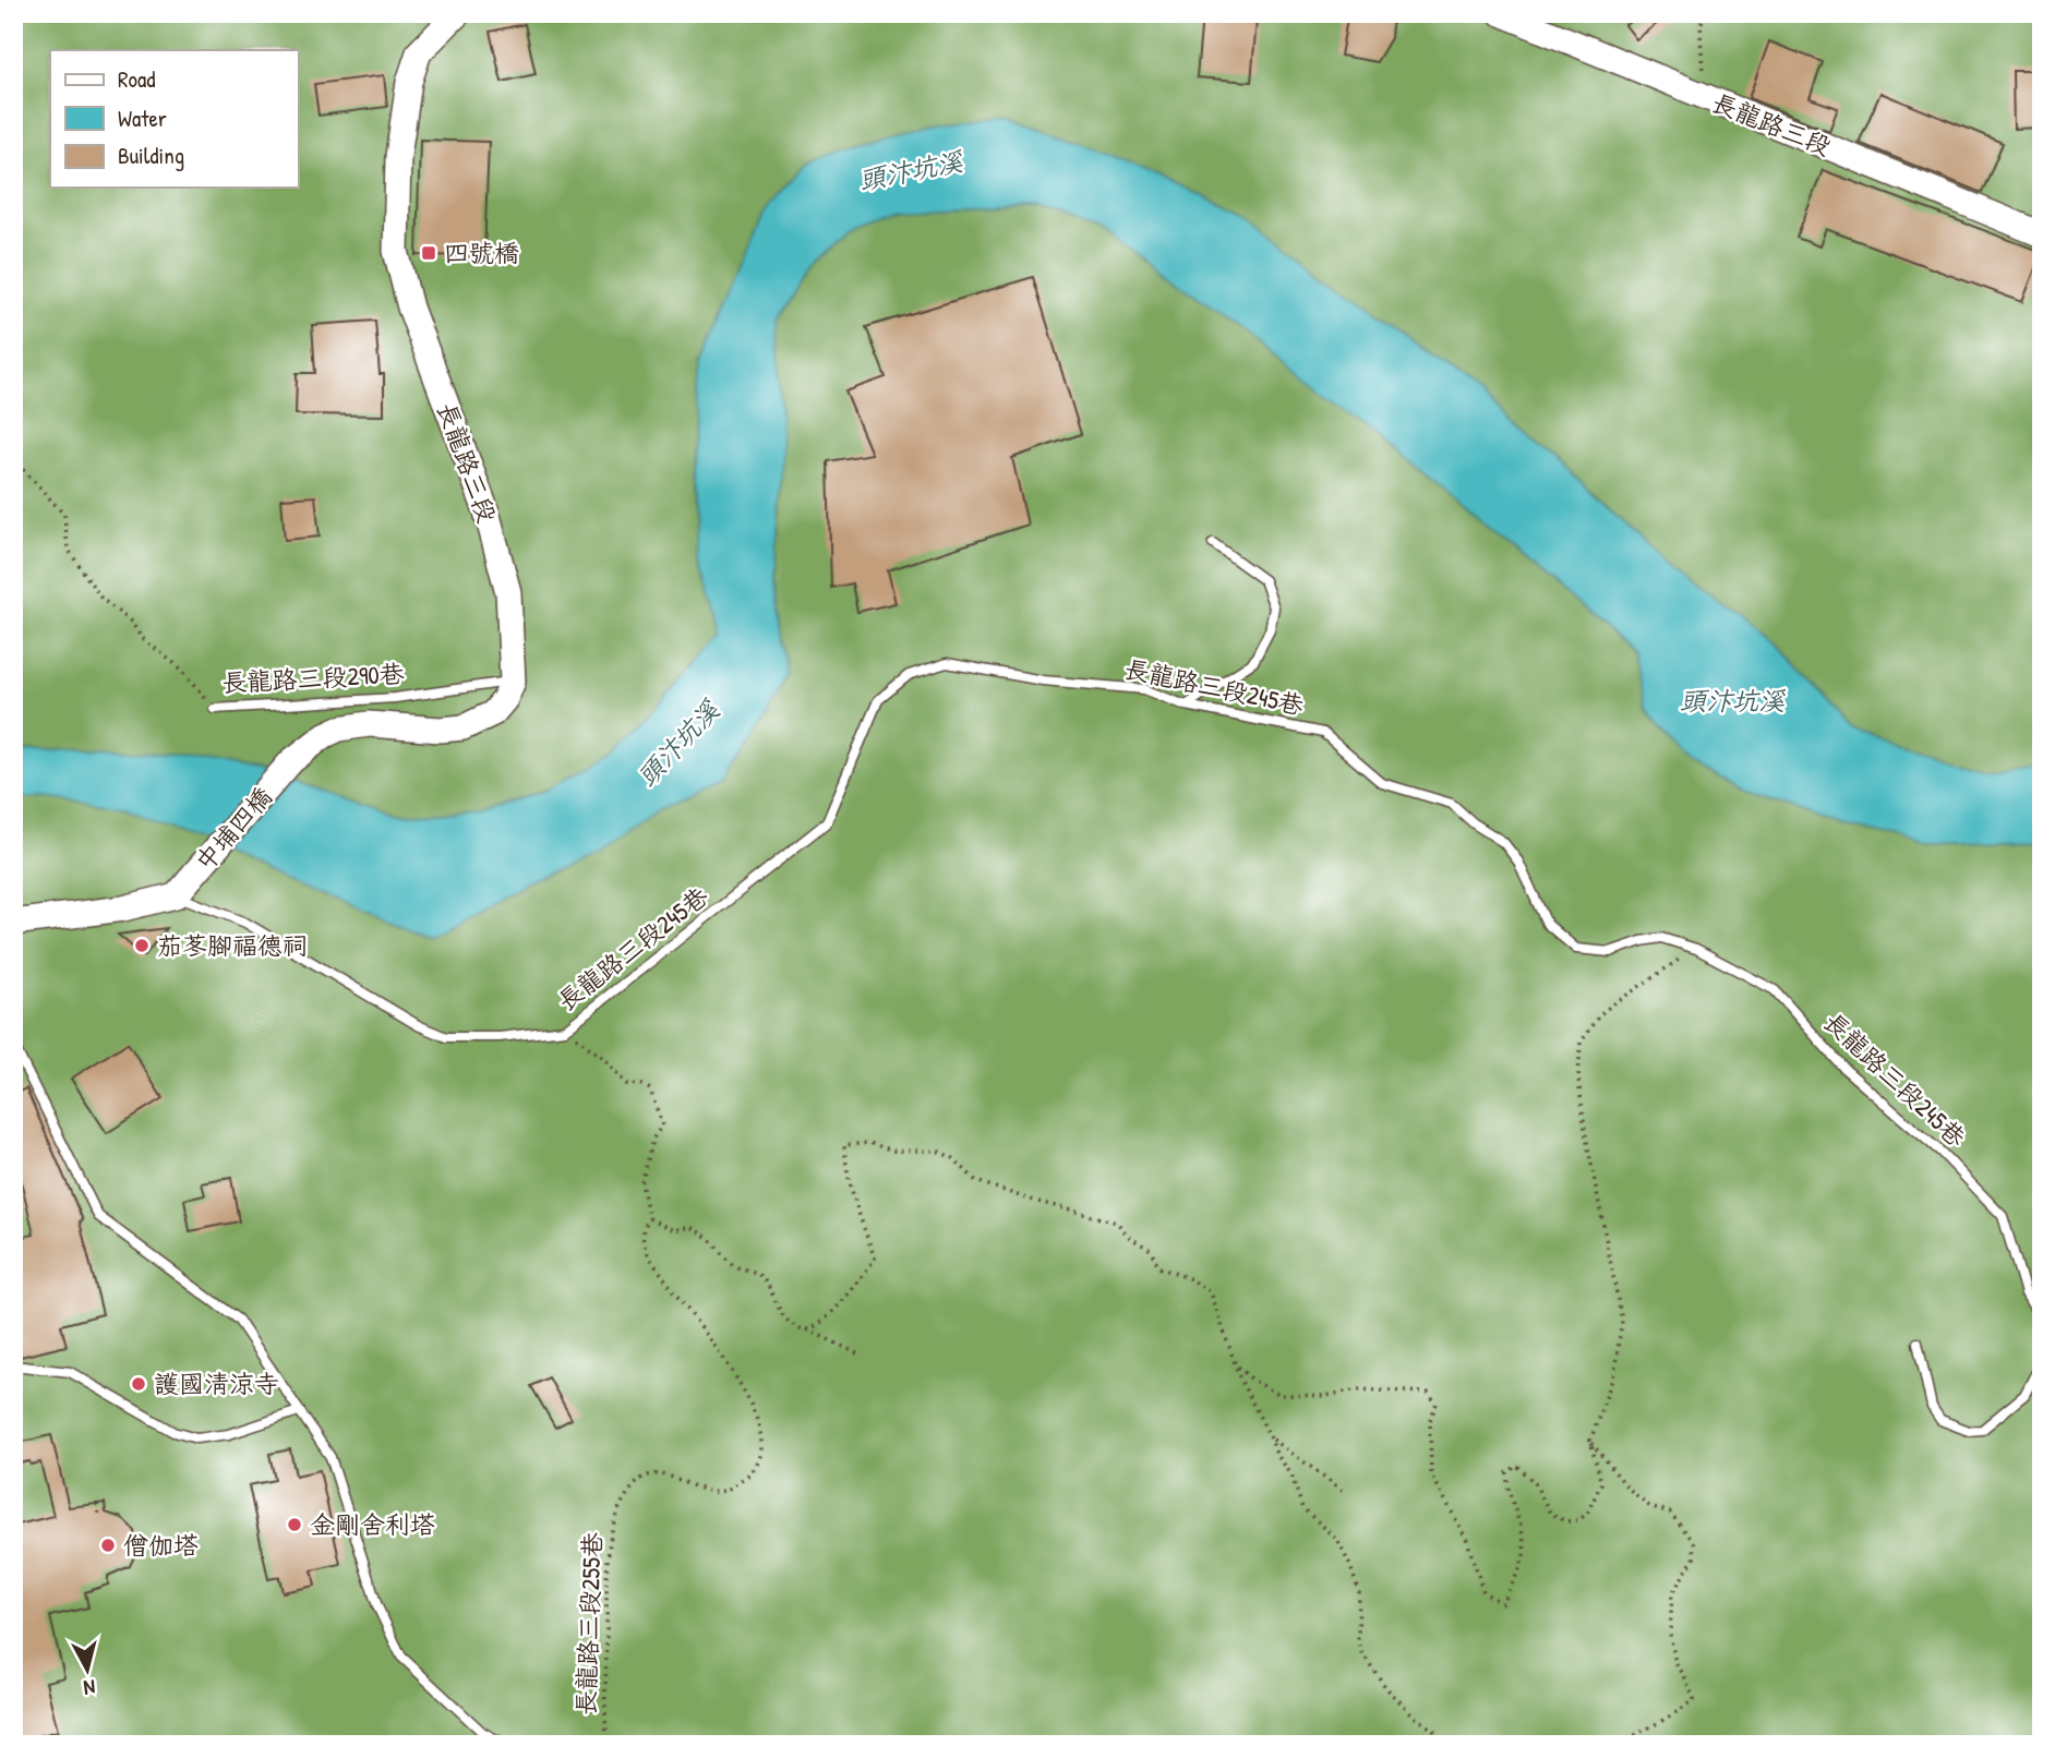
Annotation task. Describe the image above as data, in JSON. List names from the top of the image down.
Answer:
{
  "streets": {
    "main road": ["長龍路三段", "中埔四橋"],
    "lane": ["長龍路三段290巷", "長龍路三段245巷"],
    "path": ["長龍路三段255巷"]
  },
  "crossings": [
    ["長龍路三段", "長龍路三段290巷"],
    ["長龍路三段", "中埔四橋"],
    ["長龍路三段290巷", "中埔四橋"],
    ["長龍路三段245巷", "中埔四橋"]
  ],
  "water": ["頭汴坑溪"],
  "places": {
    "transit": ["四號橋"],
    "other": [
      "茄苳腳福德祠",
      "護國清涼寺",
      "金剛舍利塔",
      "僧伽塔"
    ]
  },
  "legend": ["Road", "Water", "Building"],
  "north": "bottom"
}
